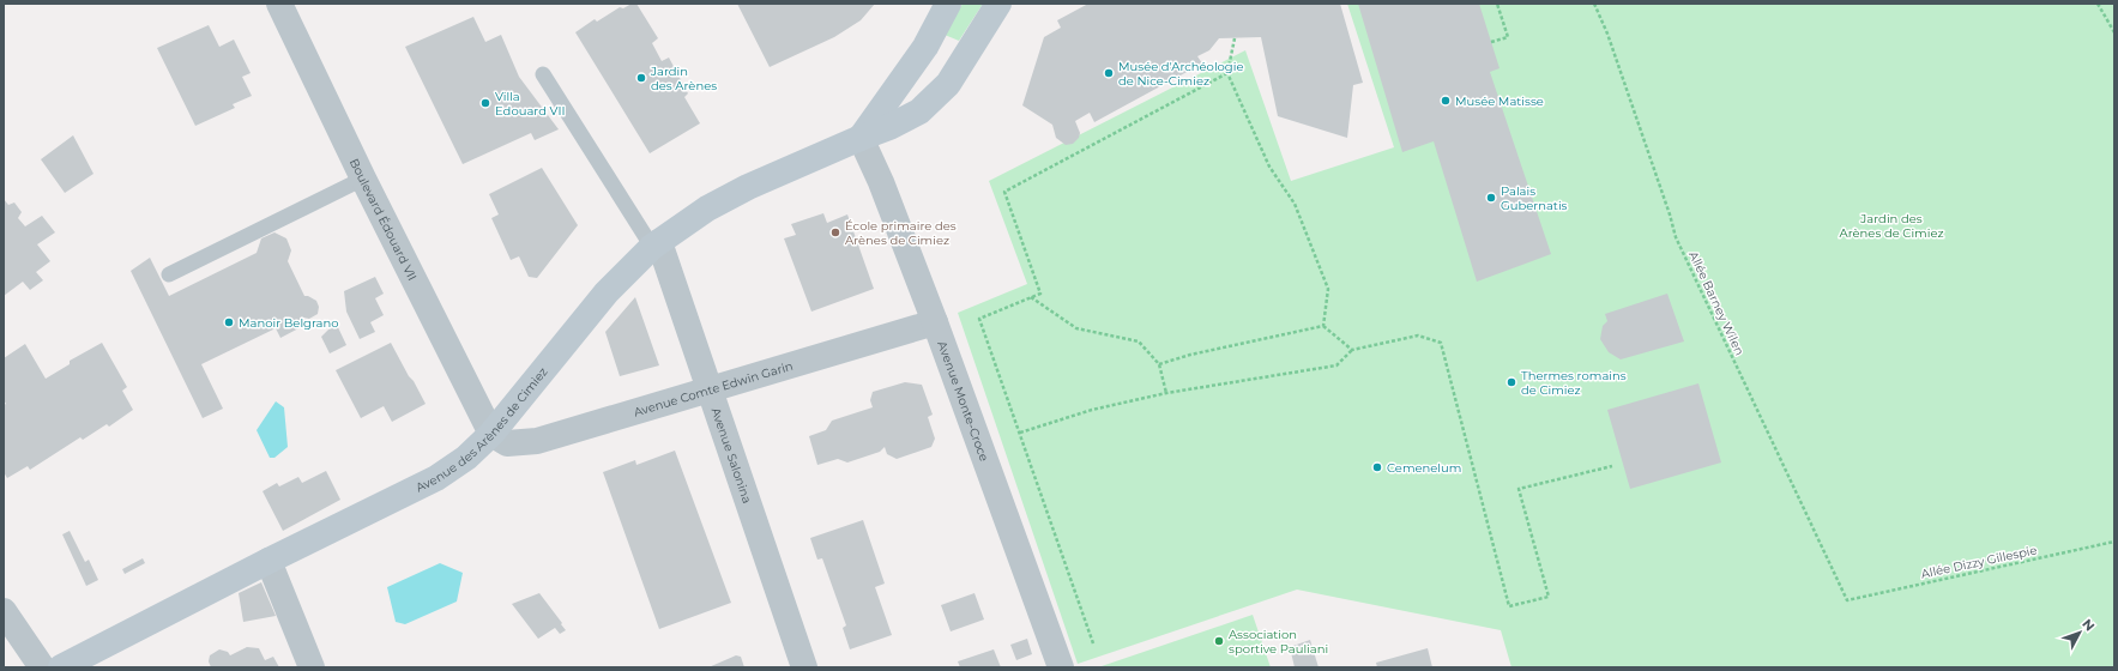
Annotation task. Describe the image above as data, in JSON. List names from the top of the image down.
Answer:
{
  "streets": {
    "street": [
      "Boulevard Édouard VII",
      "Avenue Comte Edwin Garin",
      "Avenue Monte-Croce",
      "Avenue des Arènes de Cimiez",
      "Avenue Salonina"
    ],
    "path": ["Allée Barney Wilen", "Allée Dizzy Gillespie"]
  },
  "crossings": [
    ["Boulevard Édouard VII", "Avenue Comte Edwin Garin"],
    ["Boulevard Édouard VII", "Avenue des Arènes de Cimiez"],
    ["Allée Barney Wilen", "Allée Dizzy Gillespie"],
    ["Avenue Comte Edwin Garin", "Avenue Monte-Croce"],
    ["Avenue Comte Edwin Garin", "Avenue des Arènes de Cimiez"],
    ["Avenue Comte Edwin Garin", "Avenue Salonina"],
    ["Avenue Monte-Croce", "Avenue des Arènes de Cimiez"],
    ["Avenue des Arènes de Cimiez", "Avenue Salonina"]
  ],
  "parks": ["Jardin des Arènes de Cimiez"],
  "places": [
    "Musée d'Archéologie de Nice-Cimiez",
    "Jardin des Arènes",
    "Musée Matisse",
    "Villa Edouard VII",
    "Palais Gubernatis",
    "École primaire des Arènes de Cimiez",
    "Manoir Belgrano",
    "Thermes romains de Cimiez",
    "Cemenelum",
    "Association sportive Pauliani"
  ],
  "north": "top right"
}
